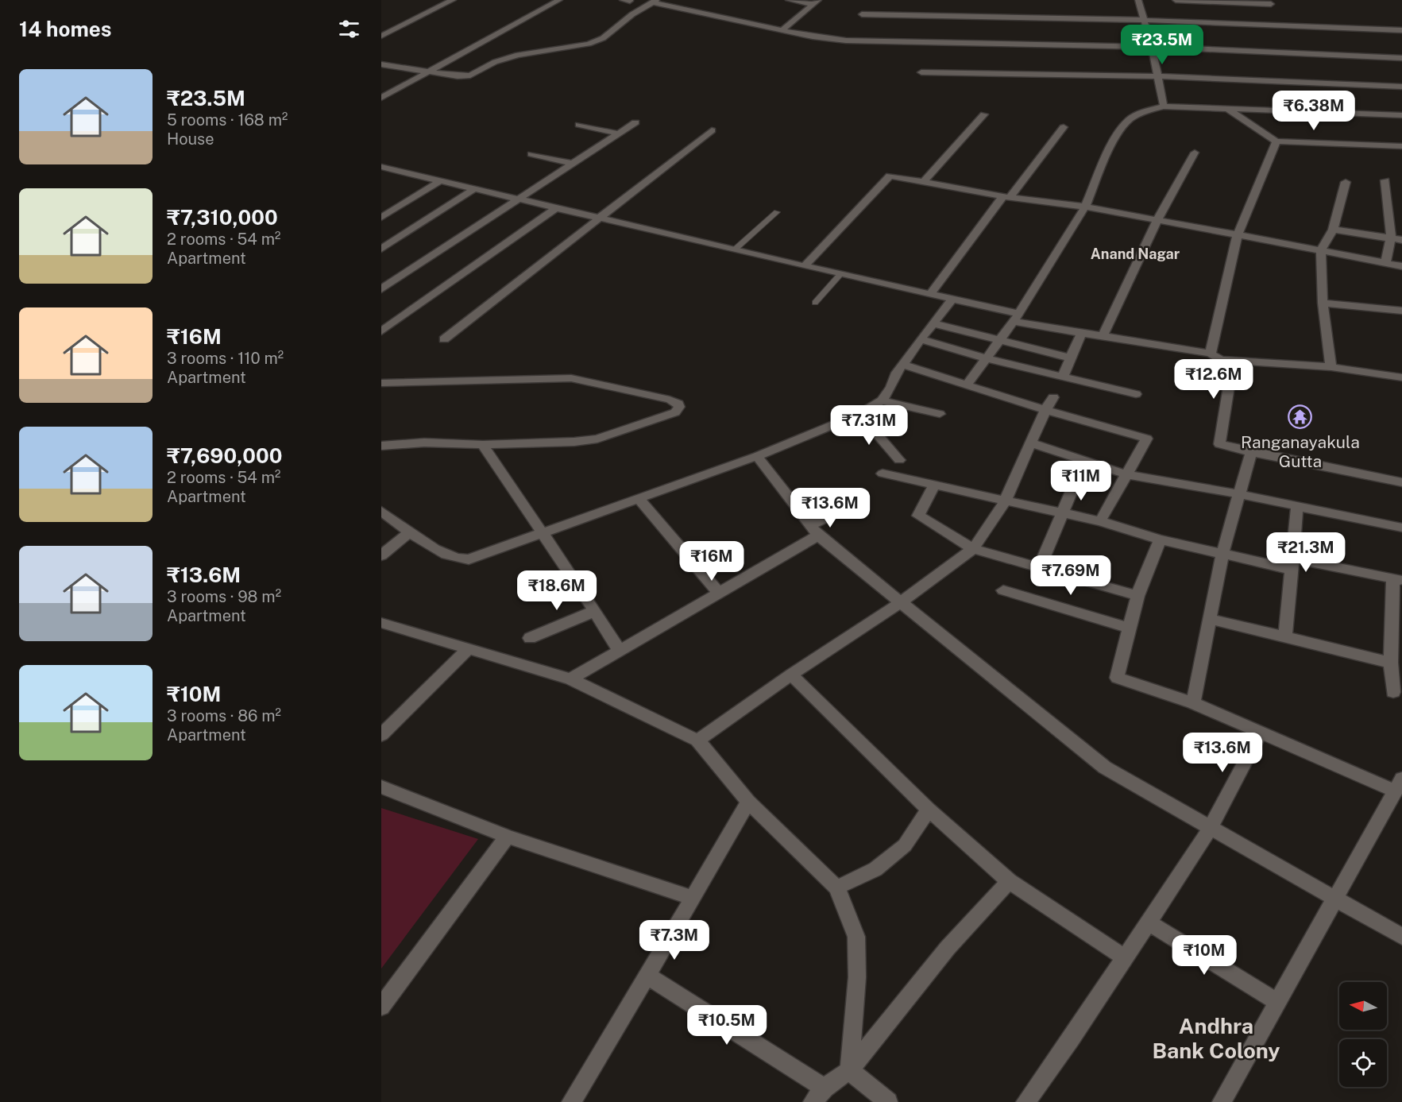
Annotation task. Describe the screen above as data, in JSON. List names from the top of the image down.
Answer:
{
  "districts": ["Anand Nagar", "Andhra Bank Colony"],
  "places": {
    "temple": ["Ranganayakula Gutta"]
  },
  "north": "left",
  "page": {
    "heading": "14 homes",
    "price": [
      "₹23.5M",
      "₹6.38M",
      "₹12.6M",
      "₹7.31M",
      "₹11M",
      "₹13.6M",
      "₹21.3M",
      "₹16M",
      "₹7.69M",
      "₹18.6M",
      "₹13.6M",
      "₹7.3M",
      "₹10M",
      "₹10.5M"
    ],
    "list": [
      {
        "name": "₹23.5M",
        "note": "5 rooms · 168 m² · House"
      },
      {
        "name": "₹7,310,000",
        "note": "2 rooms · 54 m² · Apartment"
      },
      {
        "name": "₹16M",
        "note": "3 rooms · 110 m² · Apartment"
      },
      {
        "name": "₹7,690,000",
        "note": "2 rooms · 54 m² · Apartment"
      },
      {
        "name": "₹13.6M",
        "note": "3 rooms · 98 m² · Apartment"
      },
      {
        "name": "₹10M",
        "note": "3 rooms · 86 m² · Apartment"
      }
    ]
  }
}
